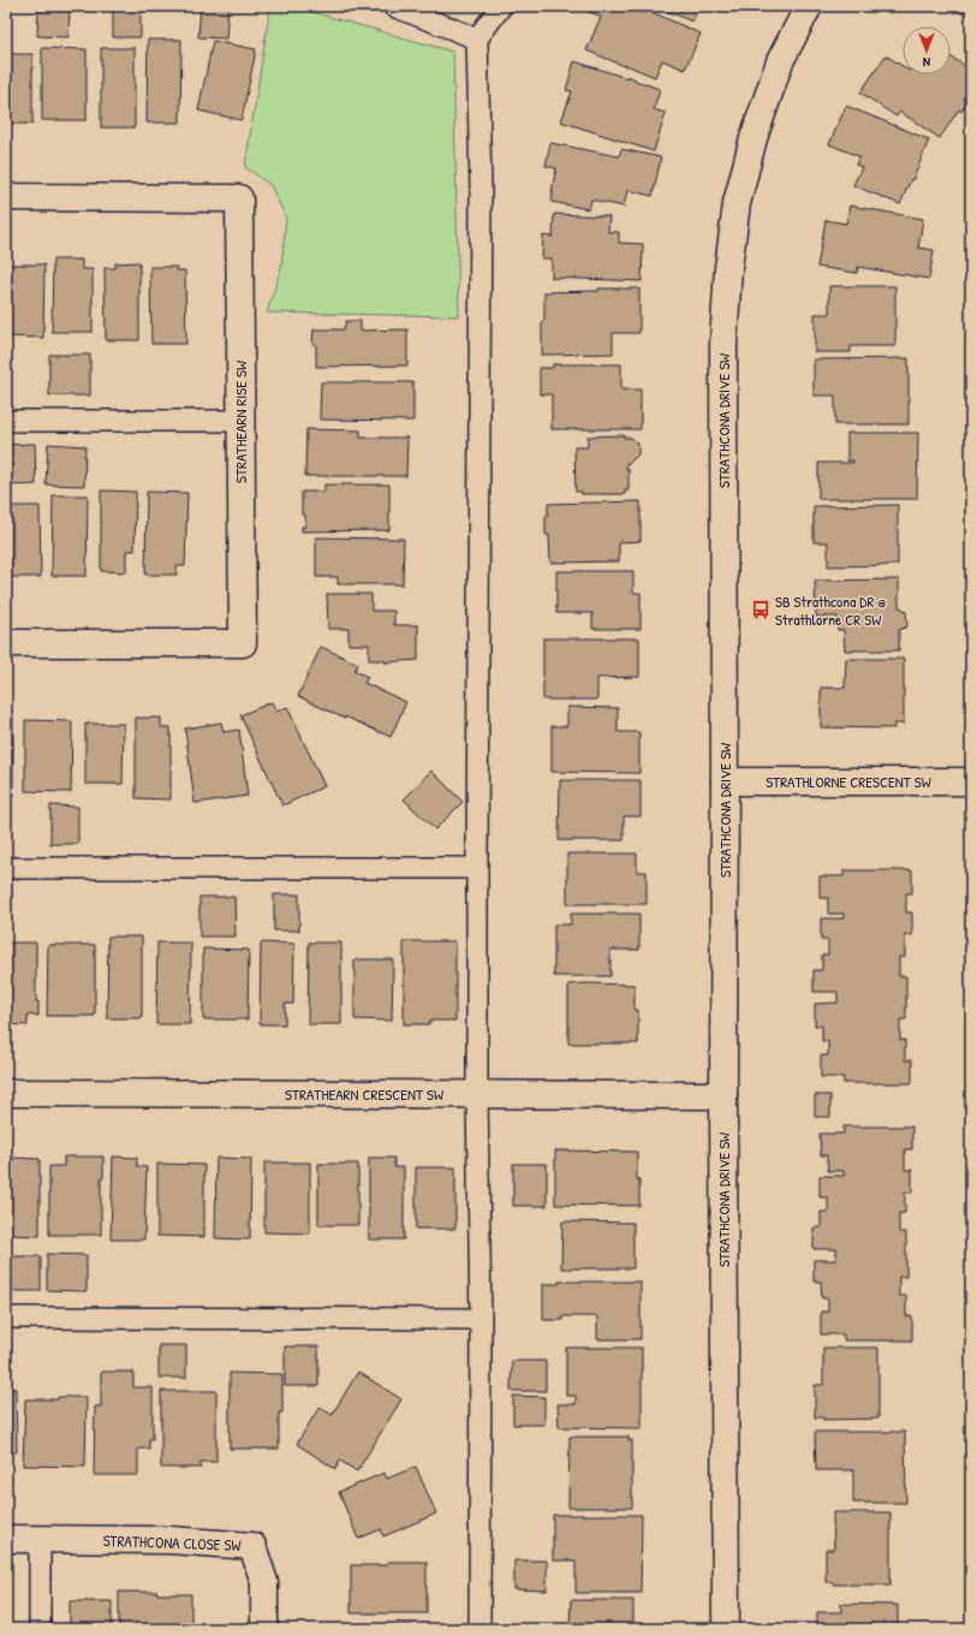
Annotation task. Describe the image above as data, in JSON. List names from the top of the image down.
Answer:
{
  "streets": {
    "street": [
      "STRATHCONA DRIVE SW",
      "STRATHEARN RISE SW",
      "STRATHLORNE CRESCENT SW",
      "STRATHEARN CRESCENT SW",
      "STRATHCONA CLOSE SW"
    ]
  },
  "crossings": [
    ["STRATHCONA DRIVE SW", "STRATHLORNE CRESCENT SW"],
    ["STRATHCONA DRIVE SW", "STRATHEARN CRESCENT SW"]
  ],
  "places": {
    "bus stop": ["SB Strathcona DR @ Strathlorne CR SW"]
  },
  "north": "bottom"
}
